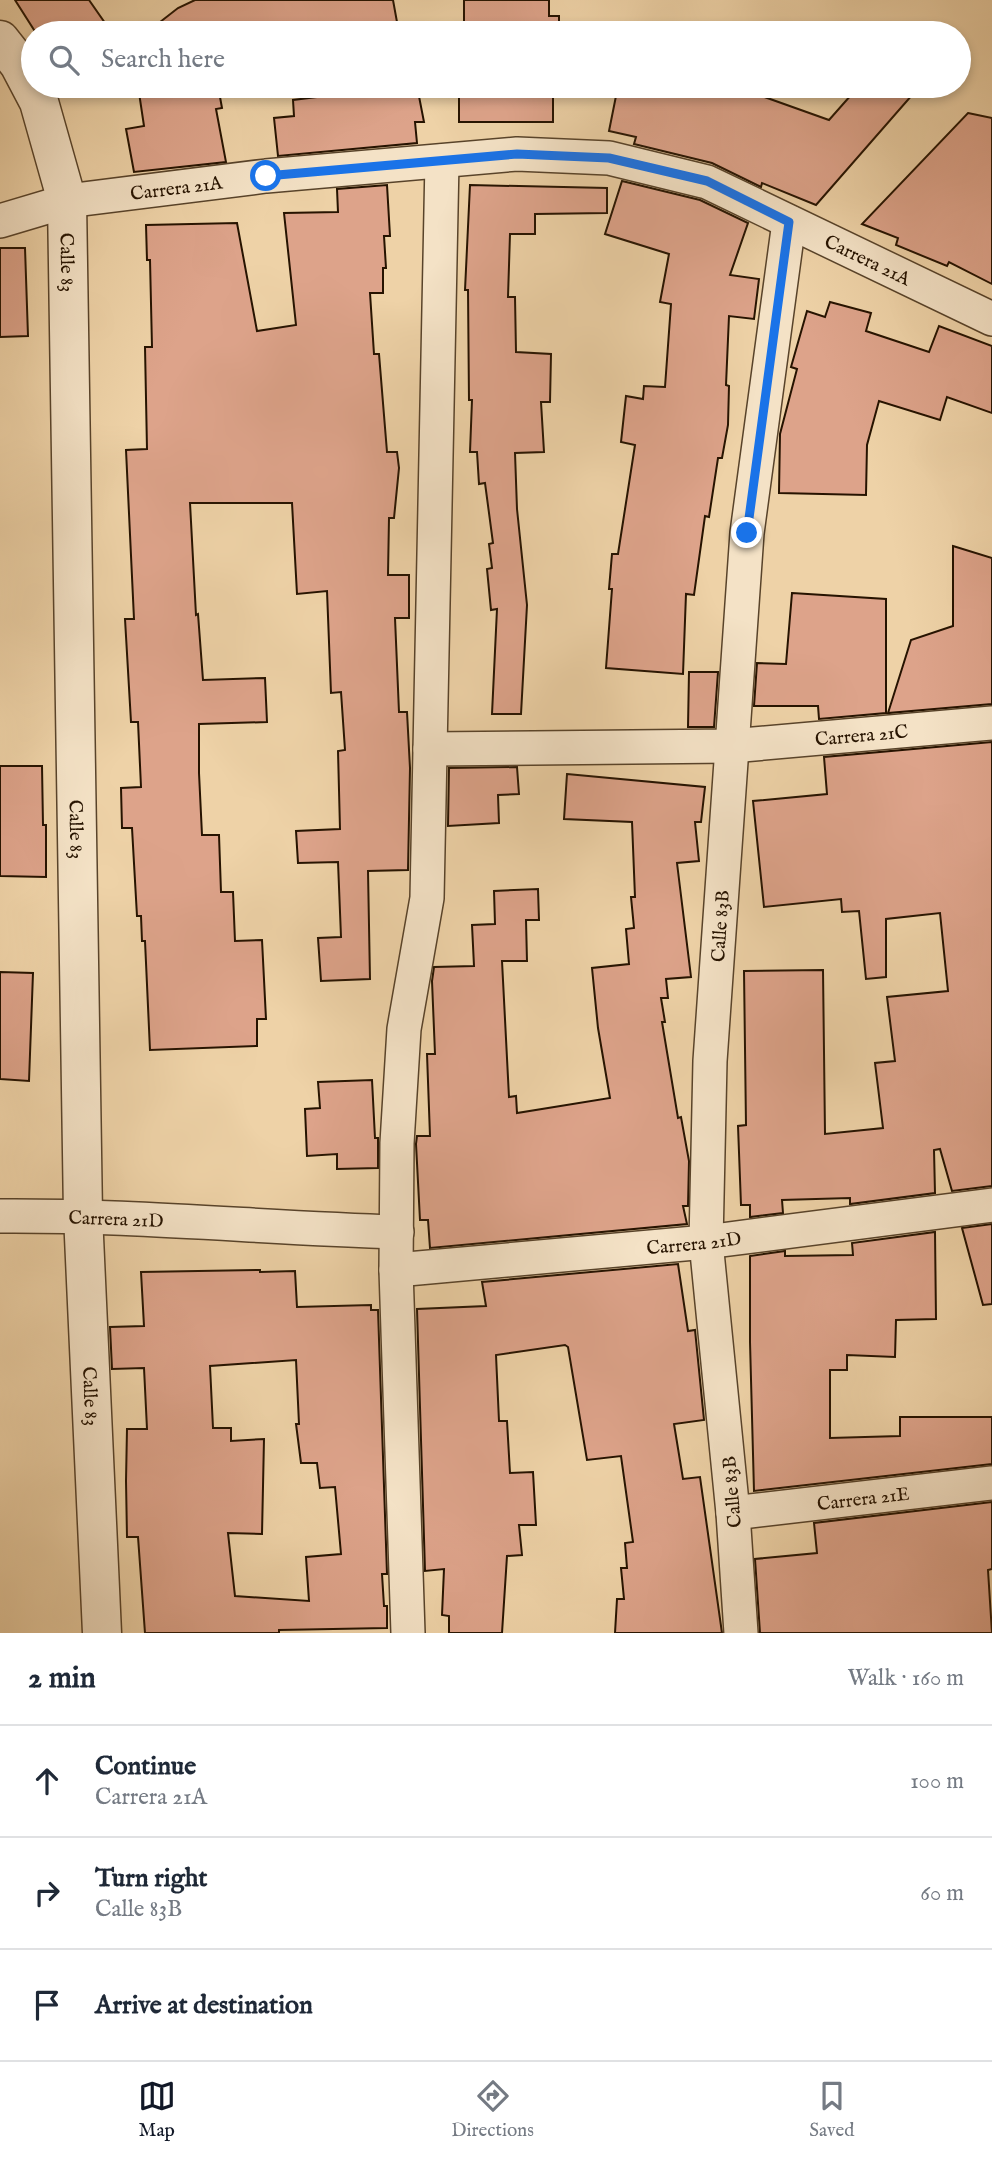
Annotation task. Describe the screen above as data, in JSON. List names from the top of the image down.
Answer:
{
  "streets": {
    "street": [
      "Carrera 21A",
      "Calle 83",
      "Carrera 21C",
      "Calle 83B",
      "Carrera 21D",
      "Carrera 21E"
    ]
  },
  "crossings": [
    ["Carrera 21A", "Calle 83"],
    ["Carrera 21A", "Calle 83B"],
    ["Calle 83", "Carrera 21D"],
    ["Carrera 21C", "Calle 83B"],
    ["Calle 83B", "Carrera 21D"],
    ["Calle 83B", "Carrera 21E"]
  ],
  "page": {
    "search": "Search here",
    "heading": ["2 min", "Walk · 160 m"],
    "list": [
      ["Continue", "Carrera 21A", "100 m"],
      ["Turn right", "Calle 83B", "60 m"],
      "Arrive at destination"
    ],
    "nav": ["Map", "Directions", "Saved"]
  }
}
